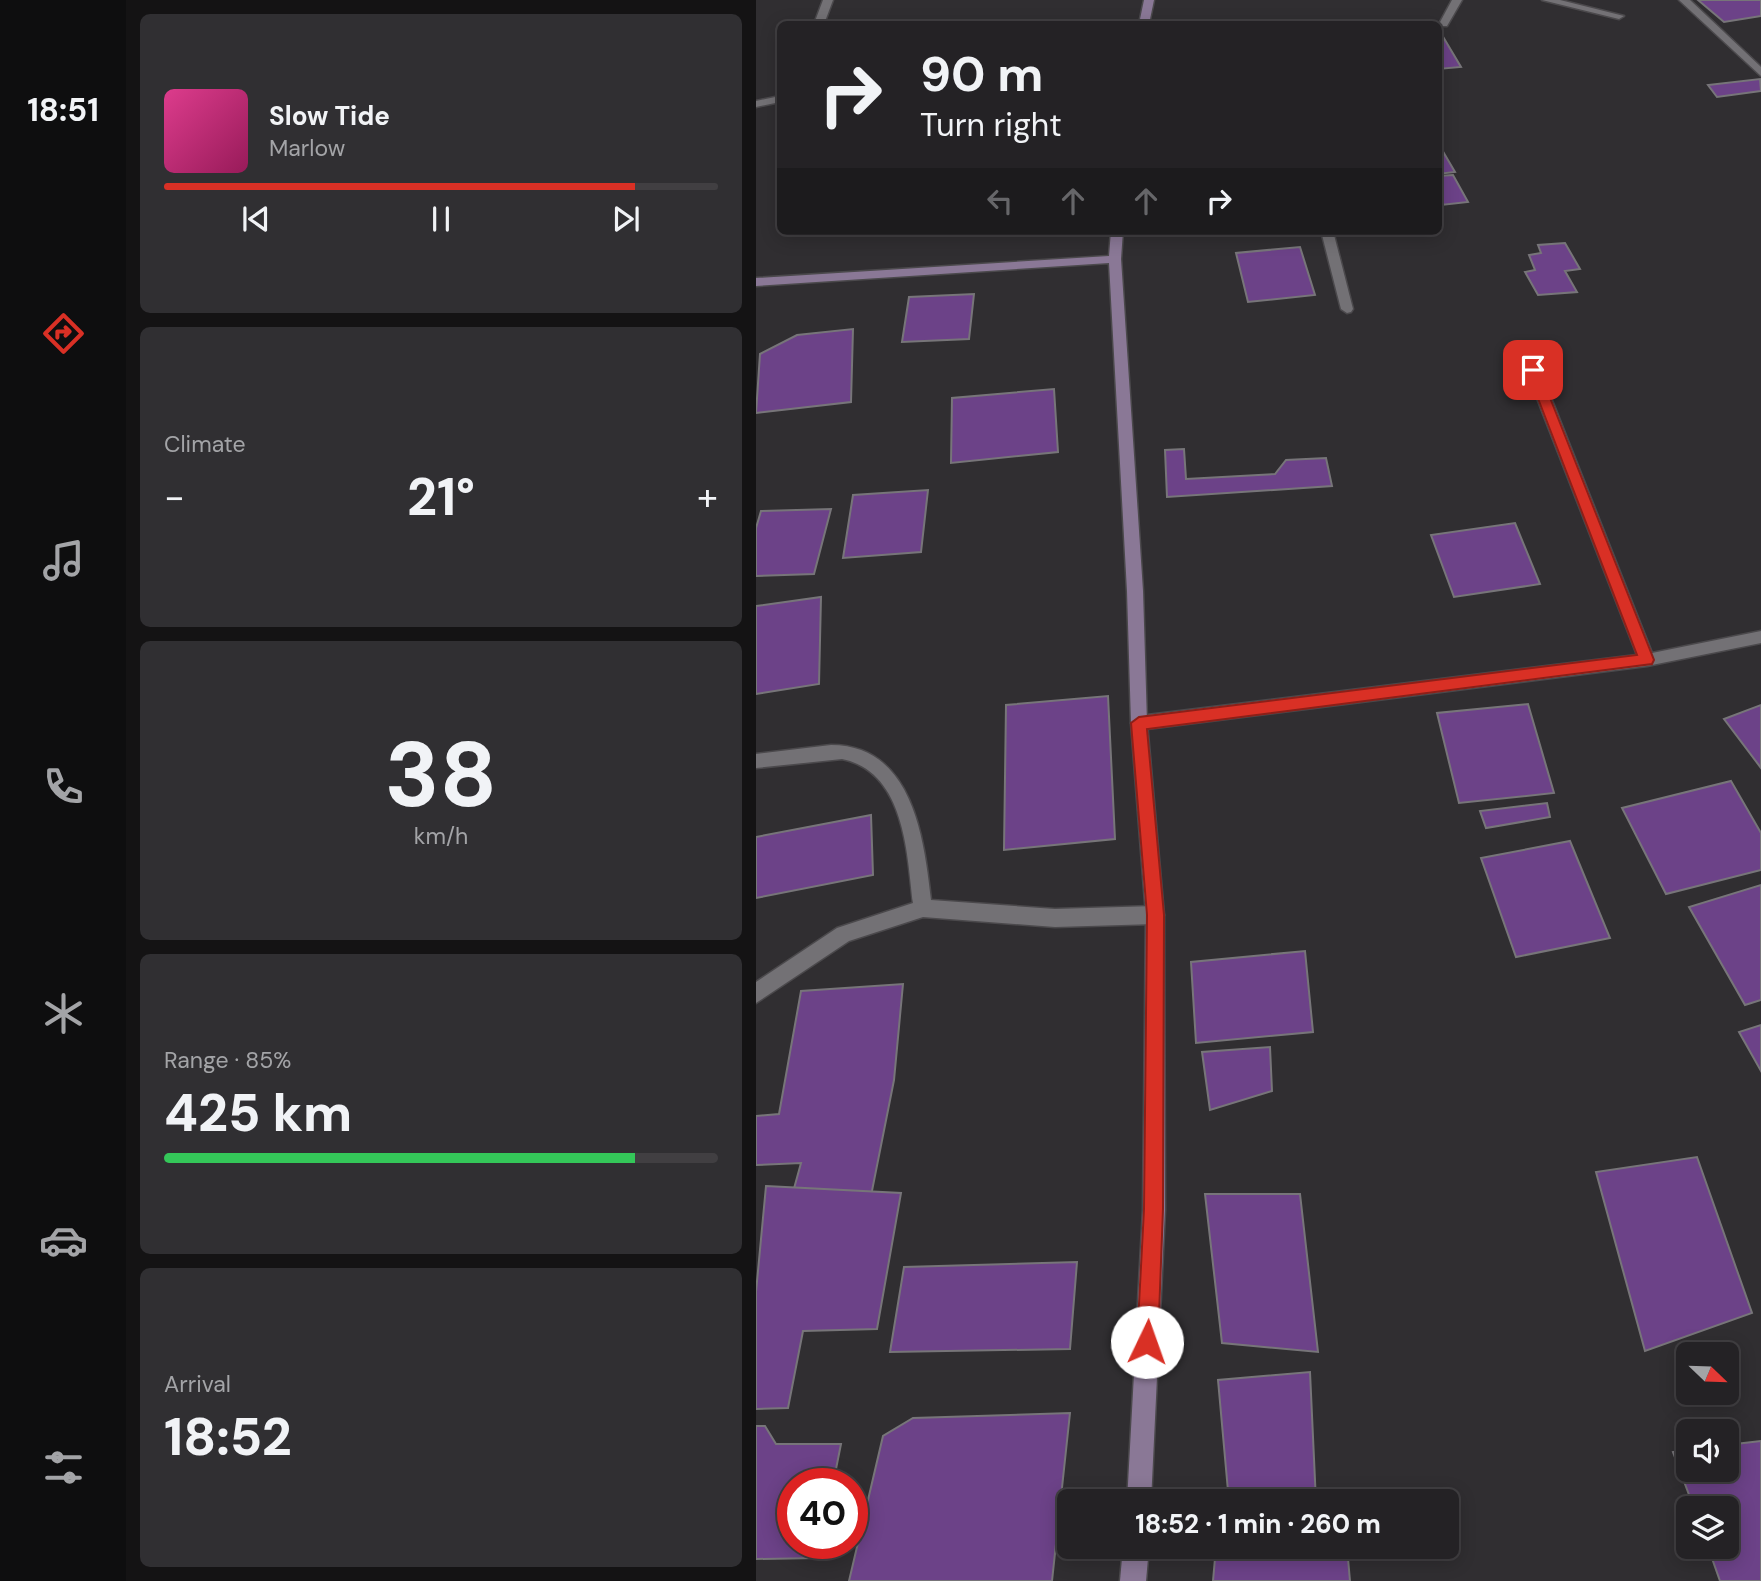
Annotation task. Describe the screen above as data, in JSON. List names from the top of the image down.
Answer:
{
  "north": "bottom right",
  "page": {
    "tabs": "18:51",
    "turn": ["90 m", "Turn right"],
    "song": ["Slow Tide", "Marlow"],
    "tile": [
      "Climate",
      ["38", "km/h"],
      ["Range · 85%", "425 km"],
      ["Arrival", "18:52"]
    ],
    "heat": ["−", "21°", "+"],
    "limit": "40",
    "trip": "18:52 · 1 min · 260 m"
  }
}
